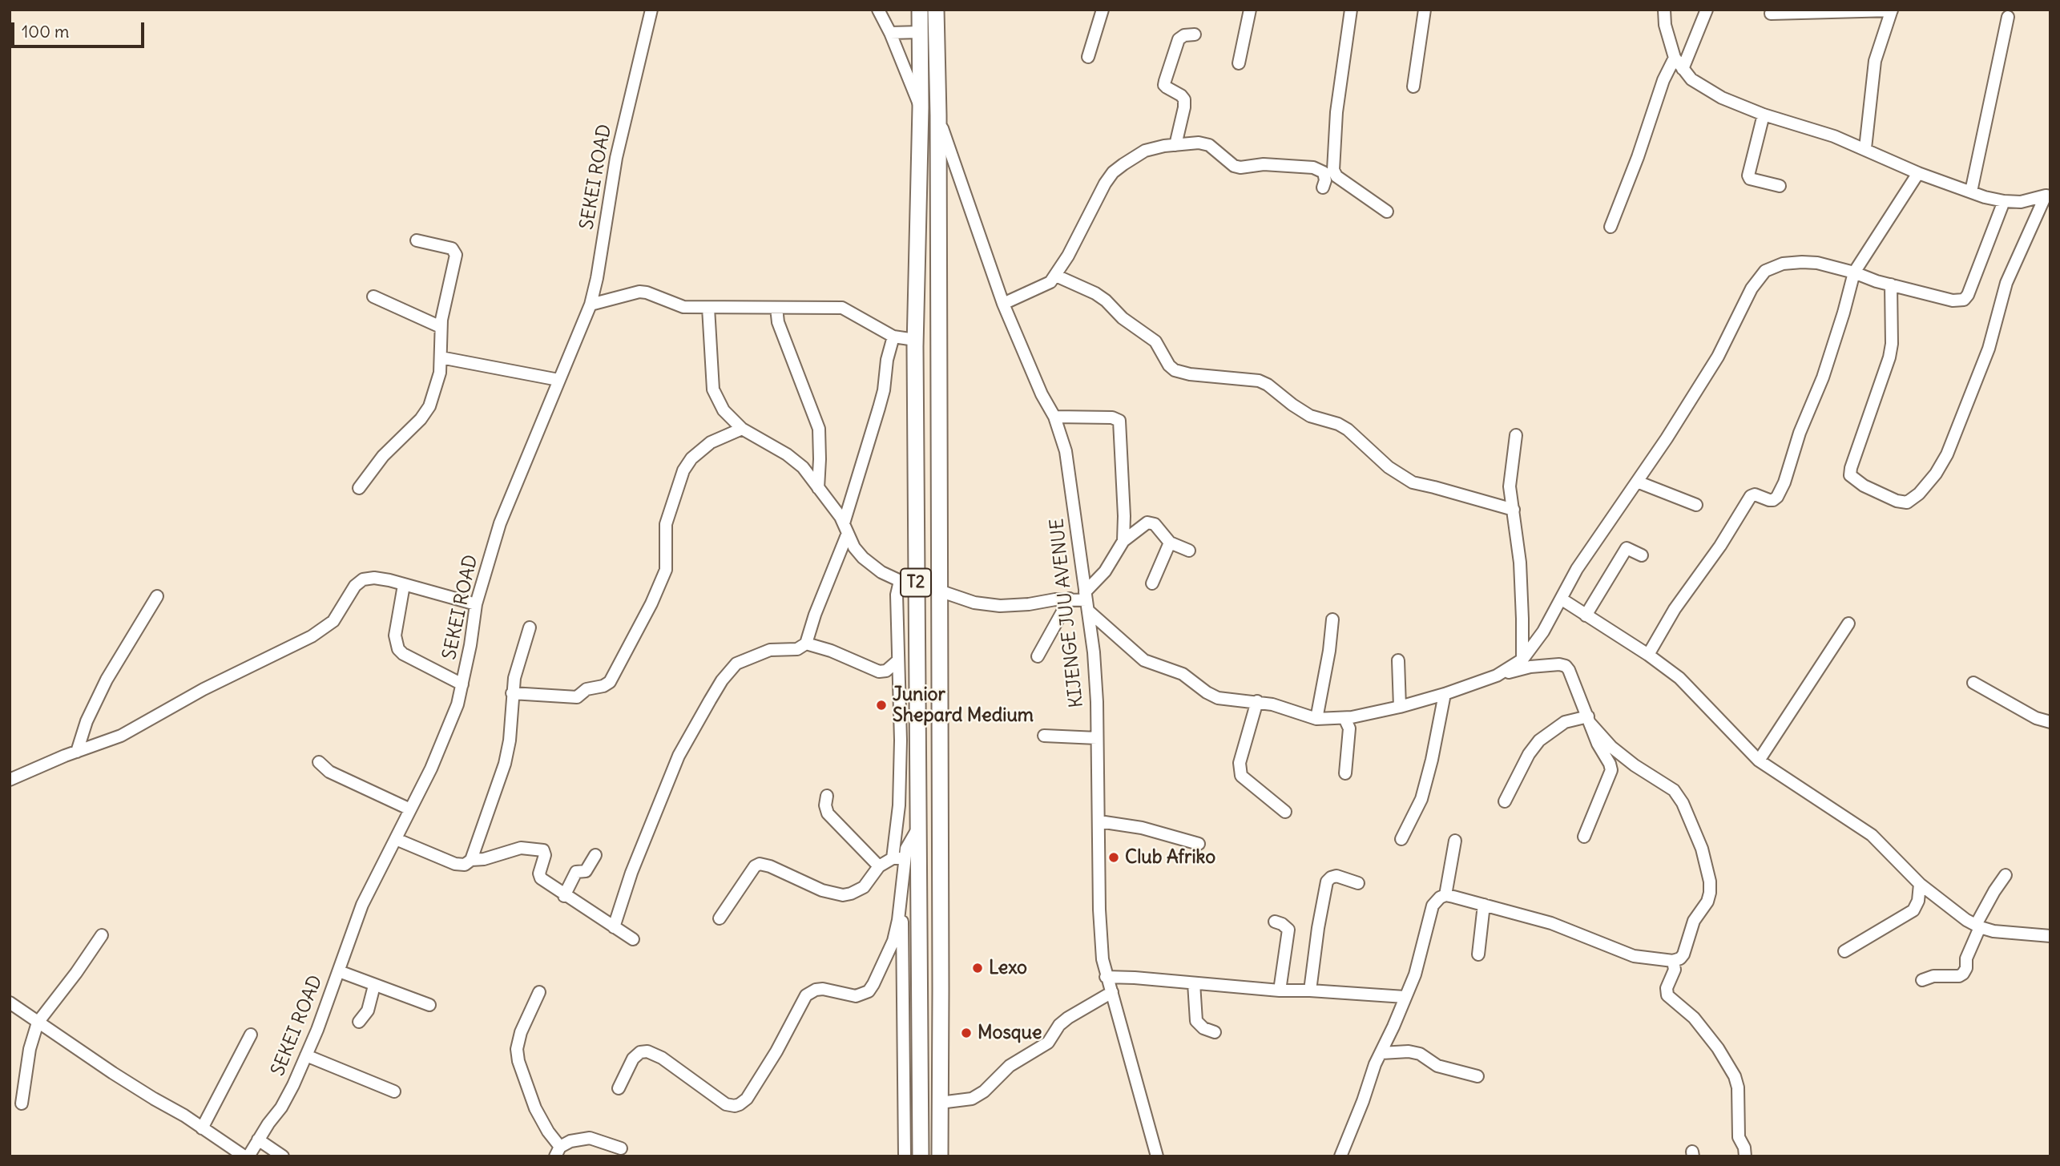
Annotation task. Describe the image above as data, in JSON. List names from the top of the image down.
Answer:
{
  "streets": {
    "highway": ["T2"],
    "street": ["SEKEI ROAD", "KIJENGE JUU AVENUE"]
  },
  "crossings": [
    ["T2", "KIJENGE JUU AVENUE"]
  ],
  "places": [
    "Junior Shepard Medium",
    "Club Afriko",
    "Lexo",
    "Mosque"
  ],
  "scale_bar": "100 m"
}
